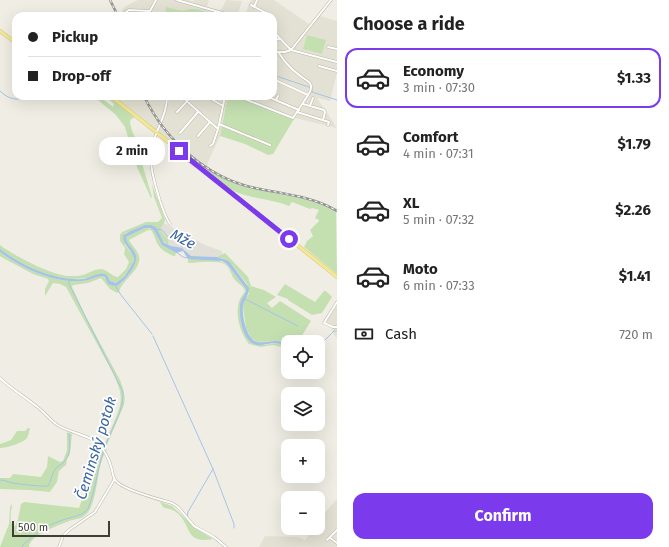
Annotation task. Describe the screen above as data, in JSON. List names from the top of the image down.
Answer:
{
  "water": ["Mže", "Čeminský potok"],
  "scale_bar": "500 m",
  "page": {
    "heading": "Choose a ride",
    "banner": ["Pickup", "Drop-off"],
    "list": [
      {
        "name": "Economy",
        "note": "3 min · 07:30",
        "value": "$1.33"
      },
      {
        "name": "Comfort",
        "note": "4 min · 07:31",
        "value": "$1.79"
      },
      {
        "name": "XL",
        "note": "5 min · 07:32",
        "value": "$2.26"
      },
      {
        "name": "Moto",
        "note": "6 min · 07:33",
        "value": "$1.41"
      }
    ],
    "bubble": "2 min",
    "pay": ["Cash", "720 m"],
    "map_buttons": ["+", "−"],
    "buttons": "Confirm",
    "scale": "500 m"
  }
}
